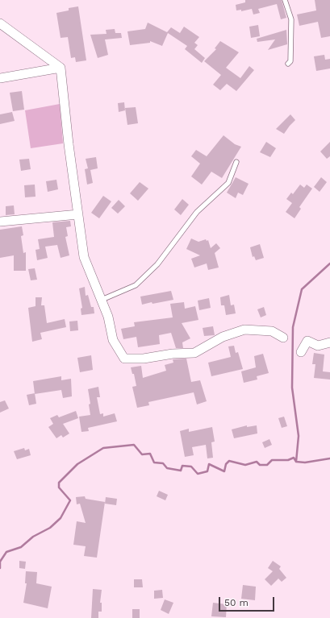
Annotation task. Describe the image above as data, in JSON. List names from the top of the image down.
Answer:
{
  "scale_bar": "50 m"
}
